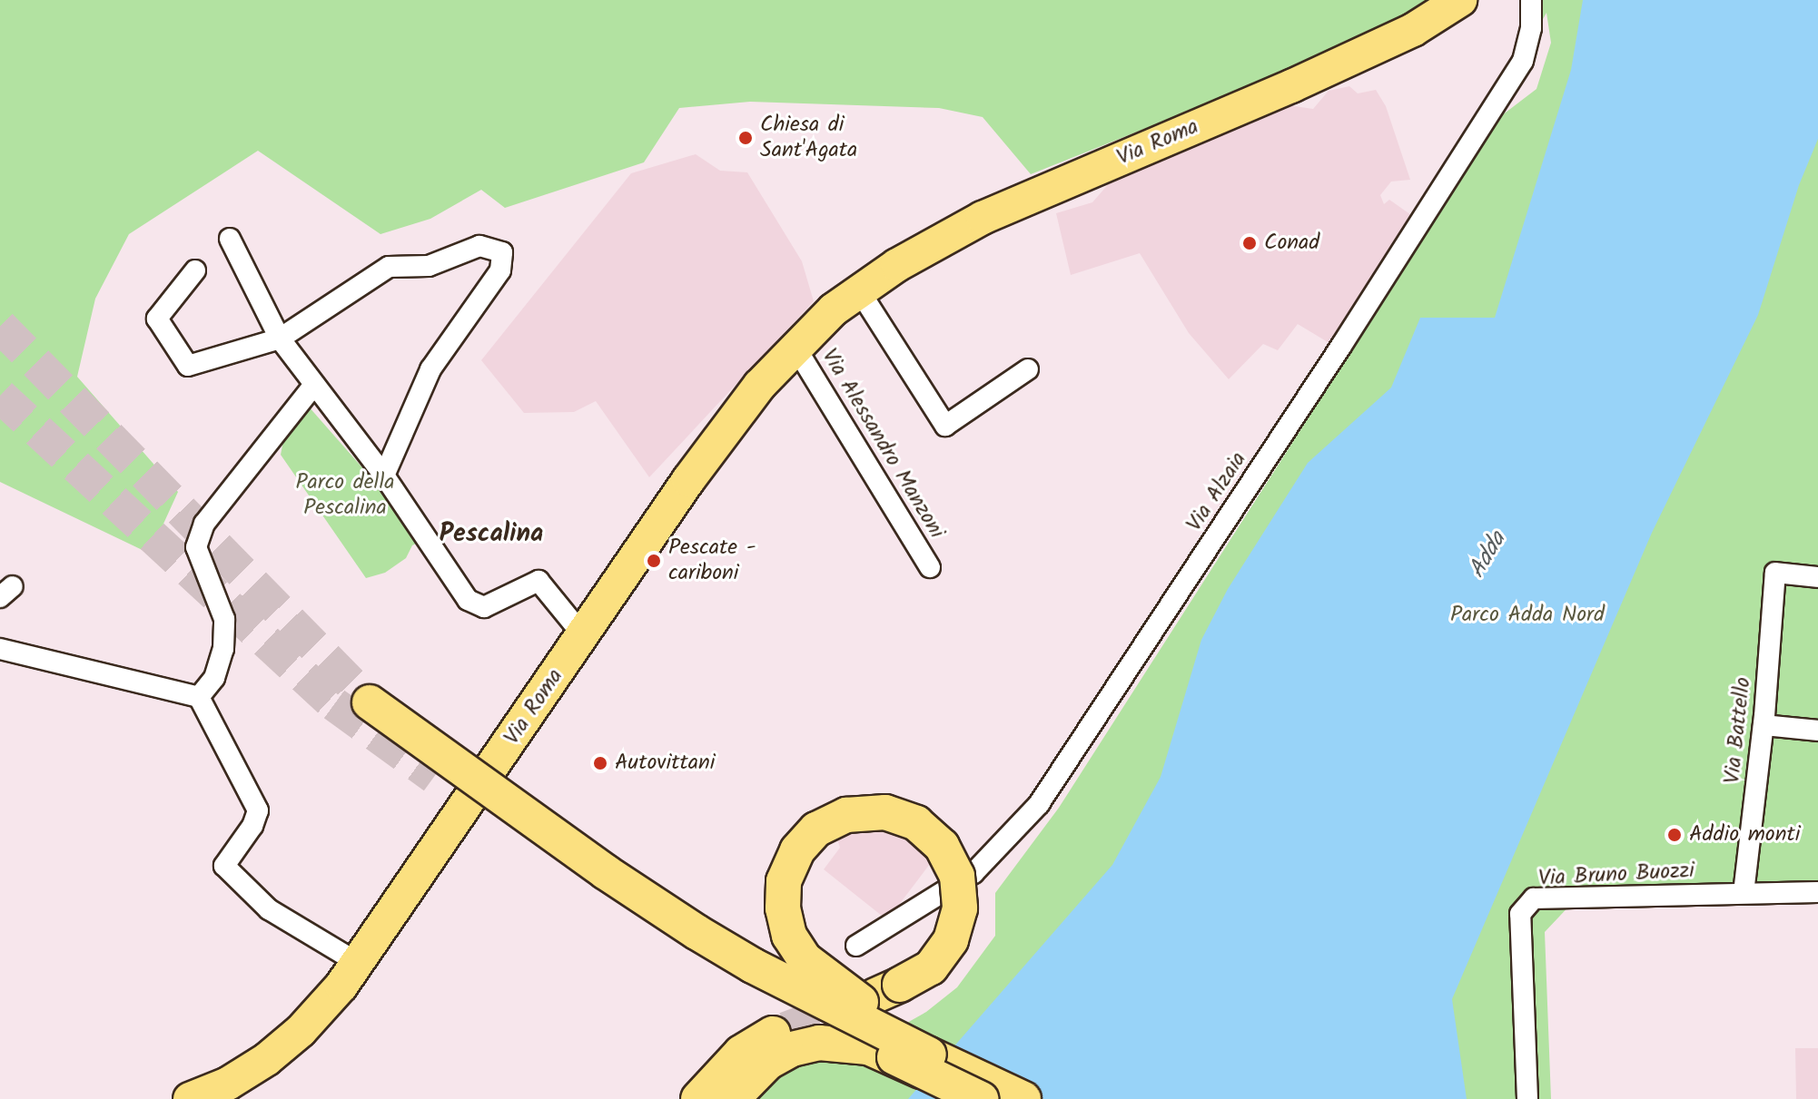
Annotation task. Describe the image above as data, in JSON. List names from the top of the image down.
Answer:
{
  "streets": {
    "main road": ["Via Roma"],
    "street": [
      "Via Alessandro Manzoni",
      "Via Alzaia",
      "Via Battello",
      "Via Bruno Buozzi"
    ]
  },
  "crossings": [
    ["Via Roma", "Via Alessandro Manzoni"],
    ["Via Battello", "Via Bruno Buozzi"]
  ],
  "districts": ["Pescalina"],
  "water": ["Adda"],
  "parks": ["Parco della Pescalina", "Parco Adda Nord"],
  "places": [
    "Chiesa di Sant'Agata",
    "Conad",
    "Pescate - cariboni",
    "Autovittani",
    "Addio monti"
  ]
}
